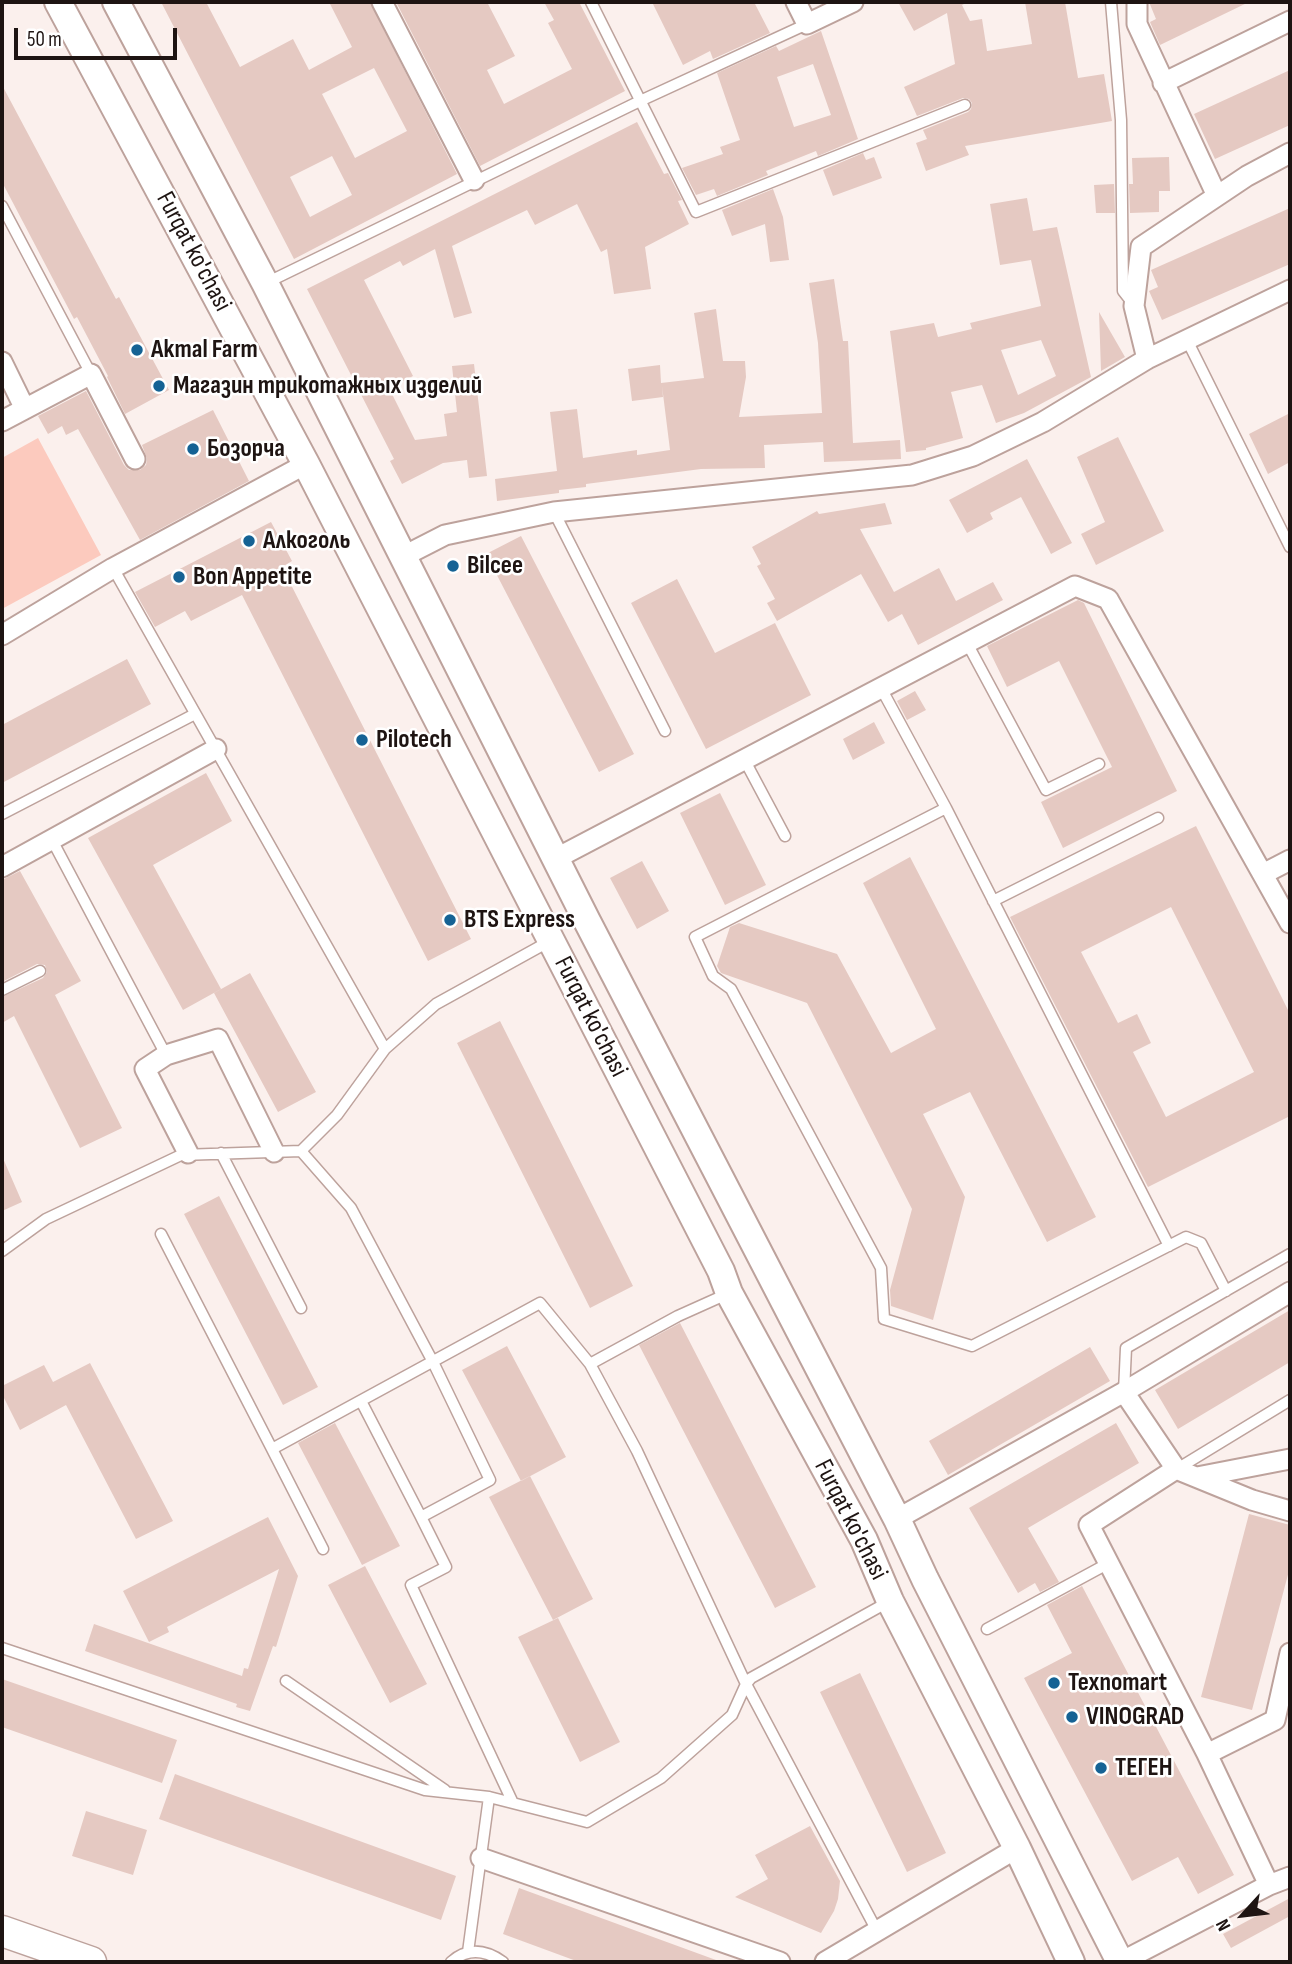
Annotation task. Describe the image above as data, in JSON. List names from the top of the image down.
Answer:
{
  "streets": {
    "main road": ["Furqat ko'chasi"]
  },
  "places": [
    "Akmal Farm",
    "Магазин трикотажных изделий",
    "Бозорча",
    "Алкоголь",
    "Bilcee",
    "Bon Appetite",
    "Pilotech",
    "BTS Express",
    "Texnomart",
    "VINOGRAD",
    "ТЕГЕН"
  ],
  "scale_bar": "50 m",
  "north": "bottom left"
}
